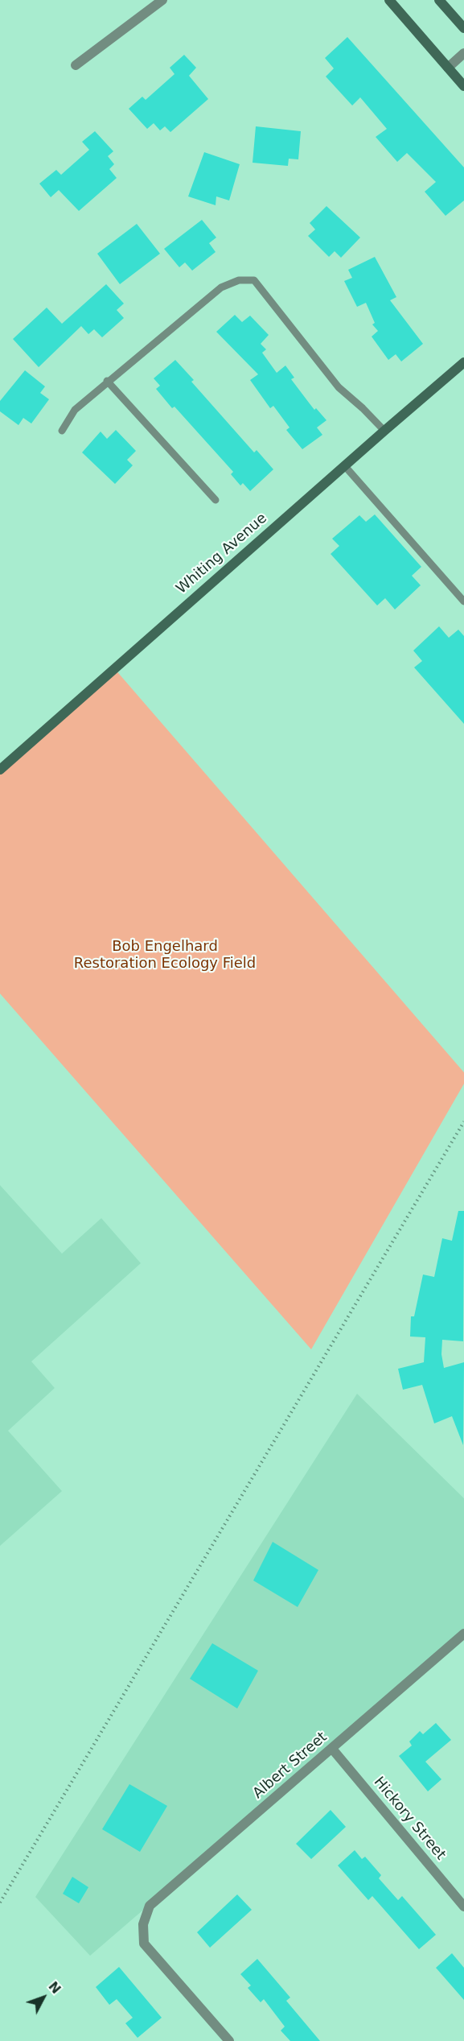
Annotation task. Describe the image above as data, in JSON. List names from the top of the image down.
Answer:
{
  "streets": {
    "street": ["Whiting Avenue", "Albert Street", "Hickory Street"]
  },
  "crossings": [
    ["Albert Street", "Hickory Street"]
  ],
  "parks": ["Bob Engelhard Restoration Ecology Field"],
  "north": "top right"
}
